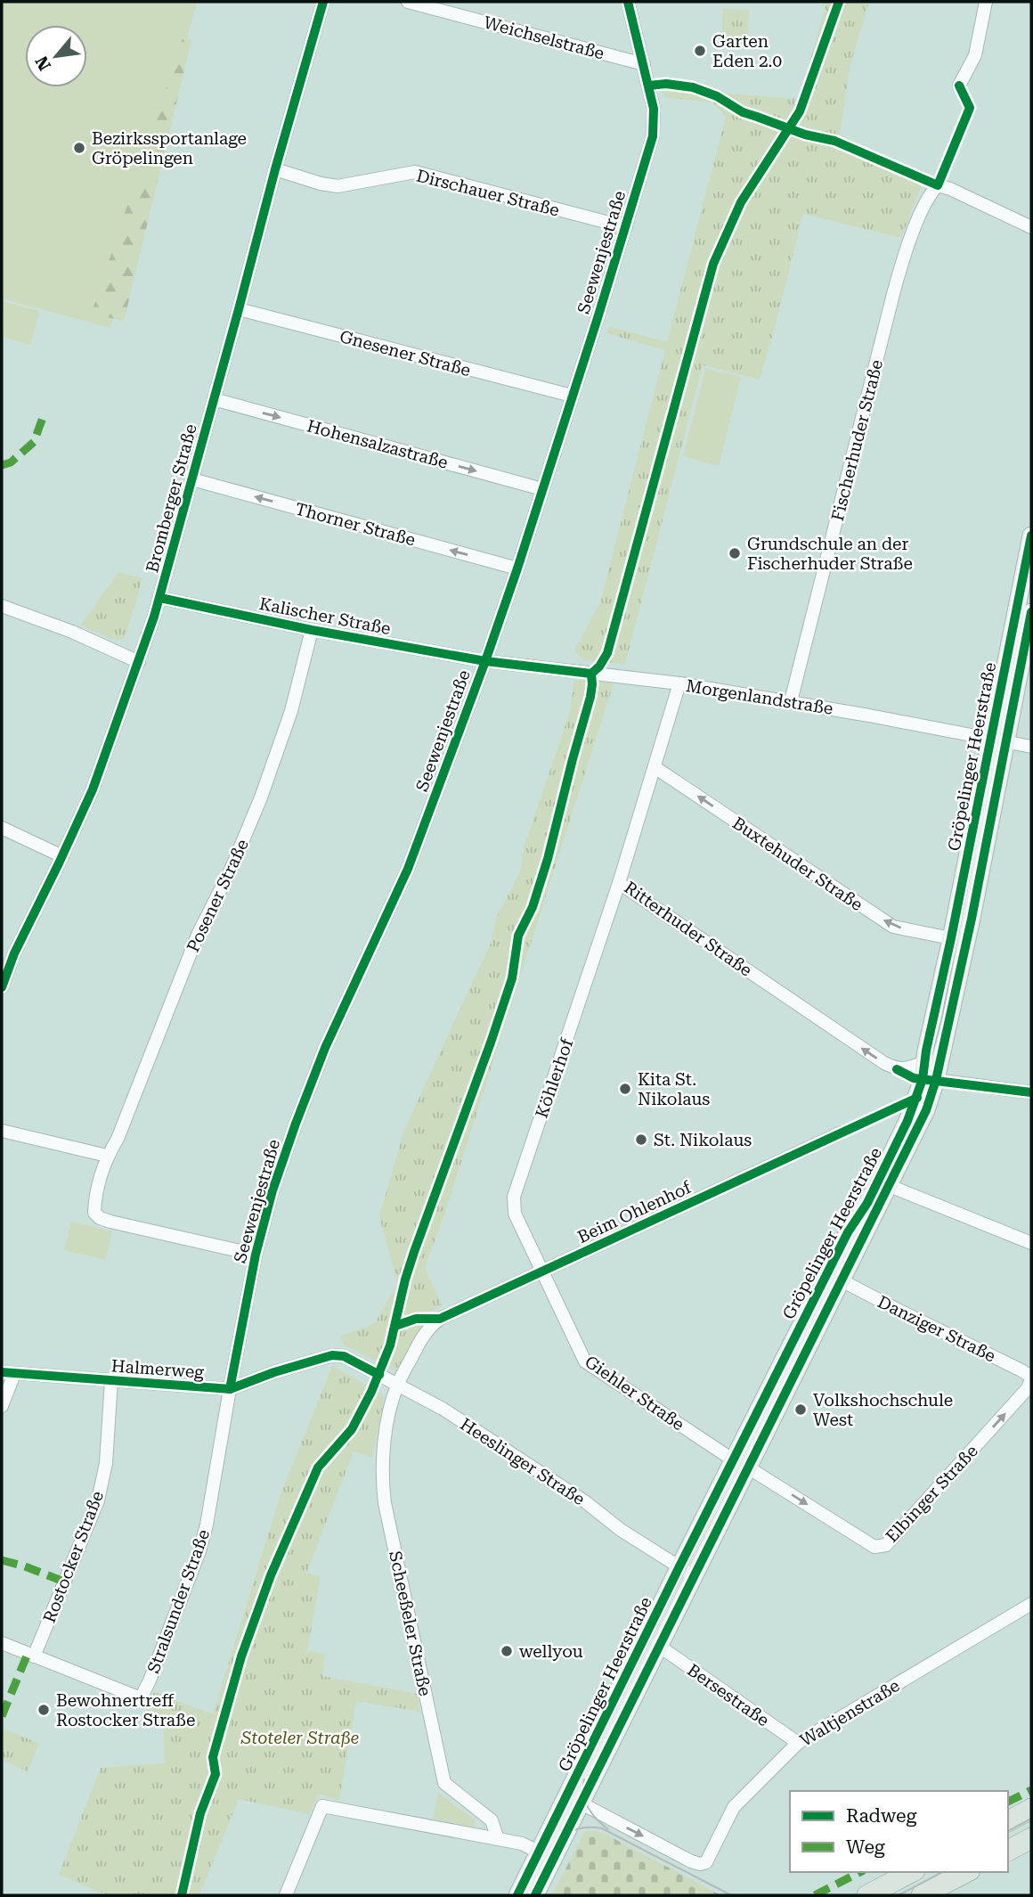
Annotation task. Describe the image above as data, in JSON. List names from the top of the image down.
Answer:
{
  "streets": {
    "main road": ["Gröpelinger Heerstraße"],
    "street": [
      "Weichselstraße",
      "Dirschauer Straße",
      "Seewenjestraße",
      "Gnesener Straße",
      "Fischerhuder Straße",
      "Hohensalzastraße",
      "Bromberger Straße",
      "Thorner Straße",
      "Kalischer Straße",
      "Morgenlandstraße",
      "Buxtehuder Straße",
      "Posener Straße",
      "Ritterhuder Straße",
      "Köhlerhof",
      "Beim Ohlenhof",
      "Danziger Straße",
      "Halmerweg",
      "Giehler Straße",
      "Heeslinger Straße",
      "Elbinger Straße",
      "Rostocker Straße",
      "Stralsunder Straße",
      "Scheeßeler Straße",
      "Bersestraße",
      "Waltjenstraße"
    ]
  },
  "crossings": [
    ["Weichselstraße", "Seewenjestraße"],
    ["Dirschauer Straße", "Seewenjestraße"],
    ["Dirschauer Straße", "Bromberger Straße"],
    ["Seewenjestraße", "Gnesener Straße"],
    ["Seewenjestraße", "Hohensalzastraße"],
    ["Seewenjestraße", "Thorner Straße"],
    ["Seewenjestraße", "Kalischer Straße"],
    ["Seewenjestraße", "Morgenlandstraße"],
    ["Seewenjestraße", "Posener Straße"],
    ["Seewenjestraße", "Halmerweg"],
    ["Seewenjestraße", "Stralsunder Straße"],
    ["Gnesener Straße", "Bromberger Straße"],
    ["Fischerhuder Straße", "Morgenlandstraße"],
    ["Hohensalzastraße", "Bromberger Straße"],
    ["Bromberger Straße", "Thorner Straße"],
    ["Bromberger Straße", "Kalischer Straße"],
    ["Kalischer Straße", "Morgenlandstraße"],
    ["Kalischer Straße", "Posener Straße"],
    ["Morgenlandstraße", "Gröpelinger Heerstraße"],
    ["Morgenlandstraße", "Ritterhuder Straße"],
    ["Gröpelinger Heerstraße", "Buxtehuder Straße"],
    ["Gröpelinger Heerstraße", "Ritterhuder Straße"],
    ["Gröpelinger Heerstraße", "Danziger Straße"],
    ["Gröpelinger Heerstraße", "Giehler Straße"],
    ["Gröpelinger Heerstraße", "Heeslinger Straße"],
    ["Gröpelinger Heerstraße", "Elbinger Straße"],
    ["Gröpelinger Heerstraße", "Bersestraße"],
    ["Gröpelinger Heerstraße", "Waltjenstraße"],
    ["Buxtehuder Straße", "Ritterhuder Straße"],
    ["Ritterhuder Straße", "Köhlerhof"],
    ["Köhlerhof", "Beim Ohlenhof"],
    ["Köhlerhof", "Giehler Straße"],
    ["Beim Ohlenhof", "Giehler Straße"],
    ["Beim Ohlenhof", "Heeslinger Straße"],
    ["Beim Ohlenhof", "Scheeßeler Straße"],
    ["Danziger Straße", "Elbinger Straße"],
    ["Halmerweg", "Heeslinger Straße"],
    ["Halmerweg", "Rostocker Straße"],
    ["Halmerweg", "Stralsunder Straße"],
    ["Giehler Straße", "Elbinger Straße"],
    ["Heeslinger Straße", "Scheeßeler Straße"],
    ["Rostocker Straße", "Stralsunder Straße"],
    ["Bersestraße", "Waltjenstraße"]
  ],
  "one_way": [
    "Hohensalzastraße",
    "Thorner Straße",
    "Buxtehuder Straße",
    "Ritterhuder Straße"
  ],
  "parks": ["Stoteler Straße"],
  "places": [
    "Garten Eden 2.0",
    "Bezirkssportanlage Gröpelingen",
    "Grundschule an der Fischerhuder Straße",
    "Kita St. Nikolaus",
    "St. Nikolaus",
    "Volkshochschule West",
    "wellyou",
    "Bewohnertreff Rostocker Straße"
  ],
  "legend": ["Radweg", "Weg"],
  "north": "bottom left"
}
